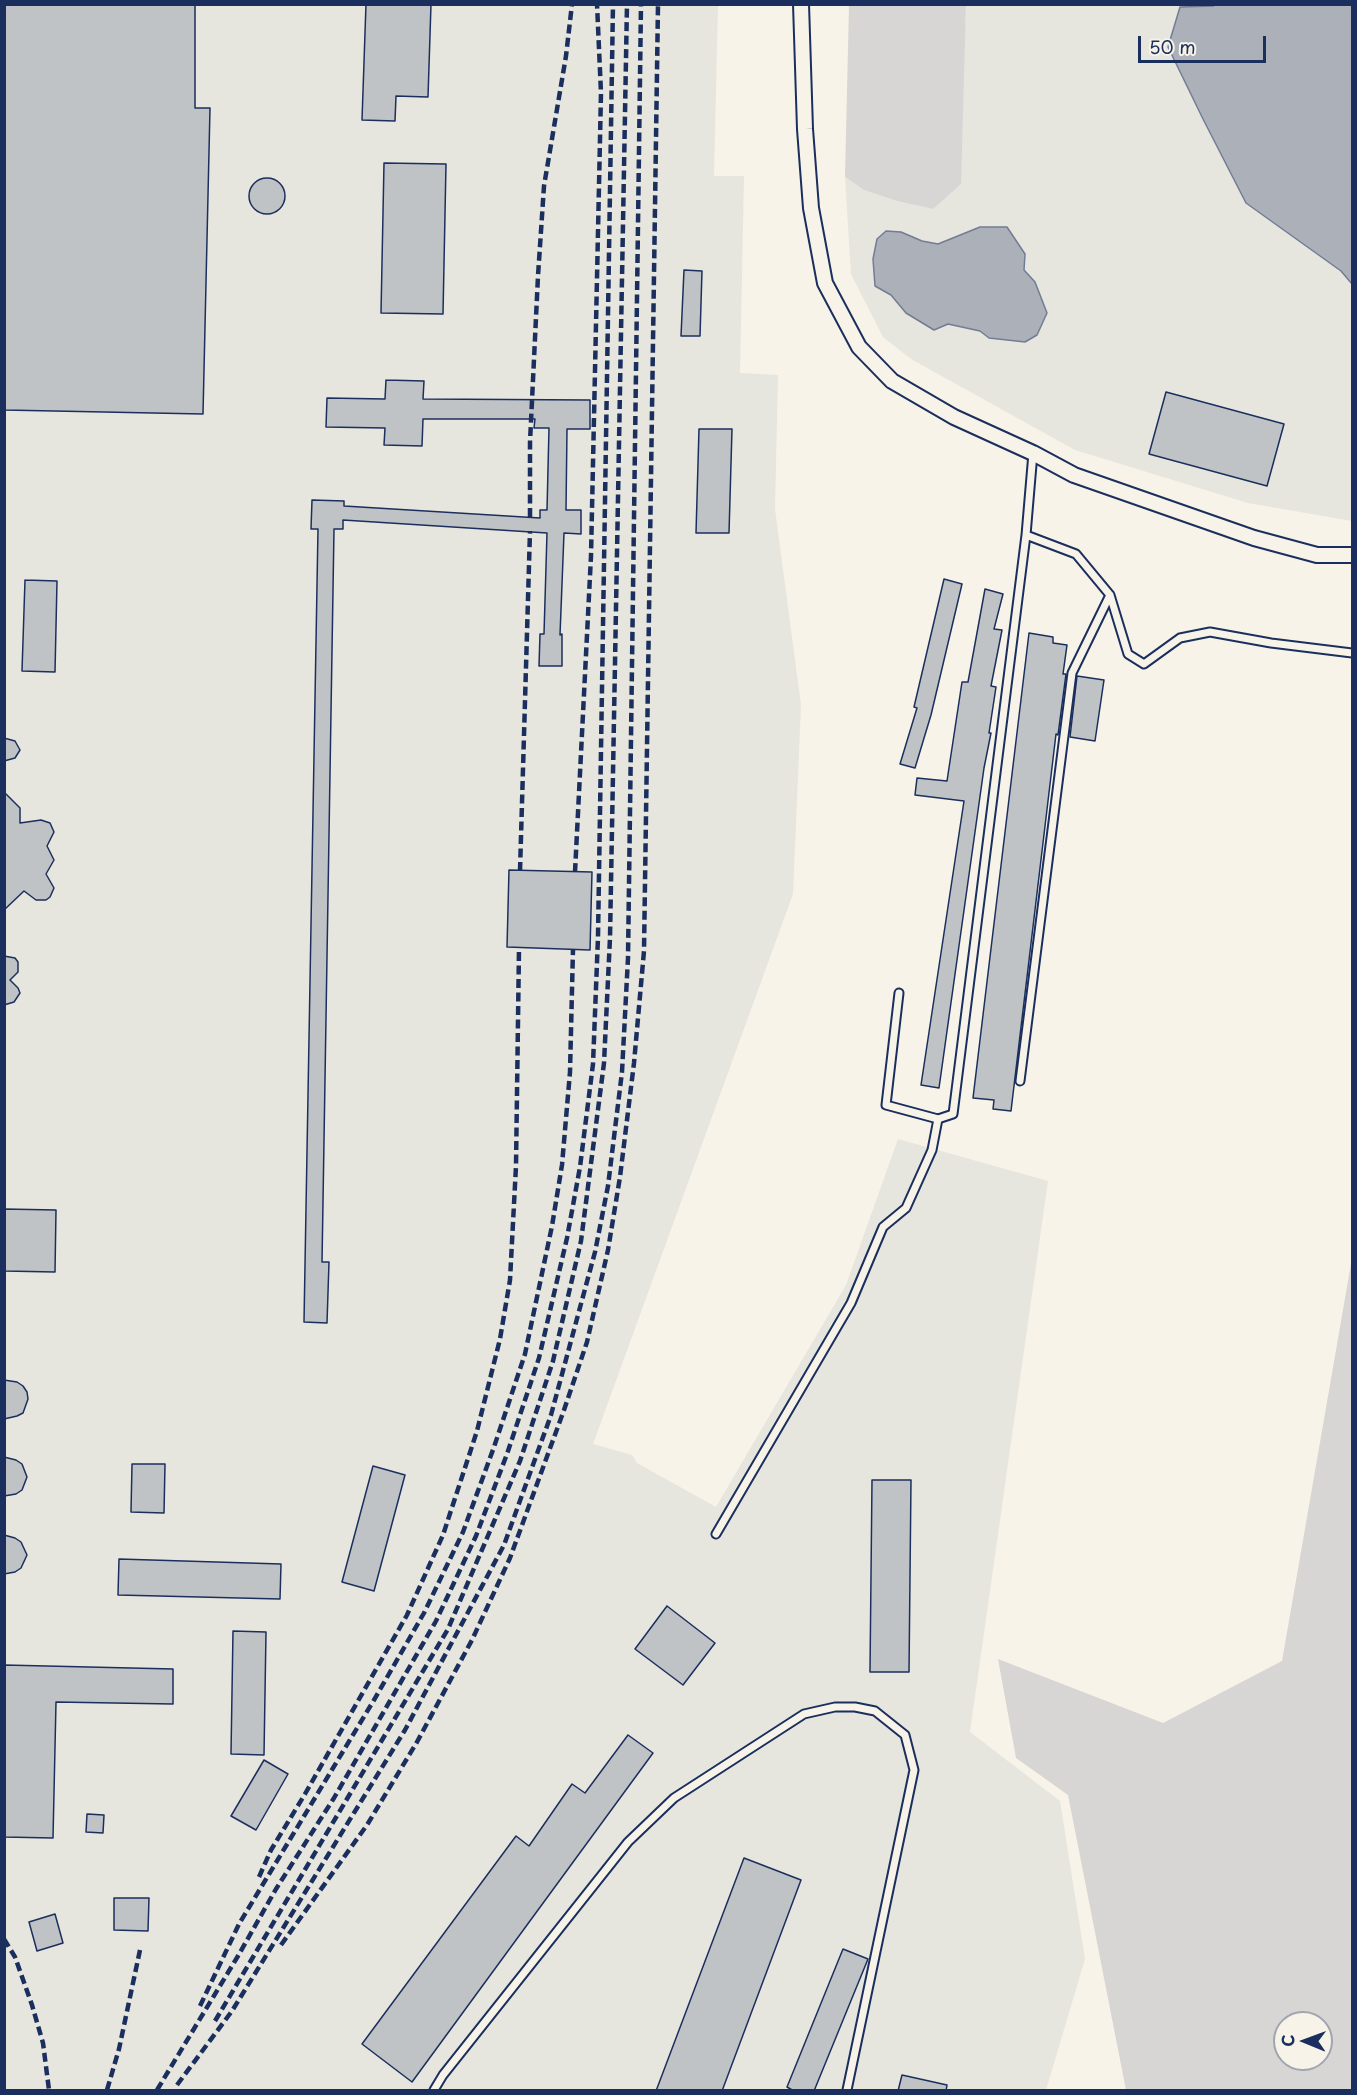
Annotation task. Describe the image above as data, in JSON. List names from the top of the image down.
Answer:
{
  "scale_bar": "50 m",
  "north": "left"
}
